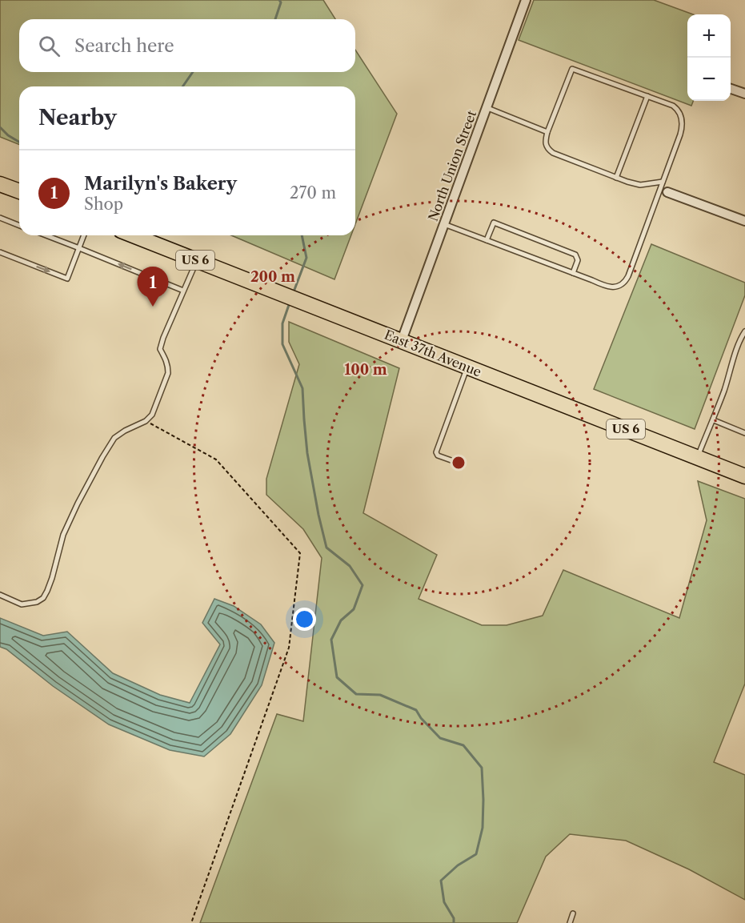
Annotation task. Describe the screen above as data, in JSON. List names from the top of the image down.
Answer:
{
  "streets": {
    "main road": ["US 6", "East 37th Avenue"],
    "street": ["North Union Street"]
  },
  "crossings": [
    ["North Union Street", "East 37th Avenue"]
  ],
  "page": {
    "map_buttons": ["+", "−"],
    "search": "Search here",
    "heading": "Nearby",
    "list": [
      {
        "mark": "1",
        "name": "Marilyn's Bakery",
        "note": "Shop",
        "value": "270 m"
      }
    ],
    "pins": "1"
  },
  "rings": ["200 m", "100 m"]
}
